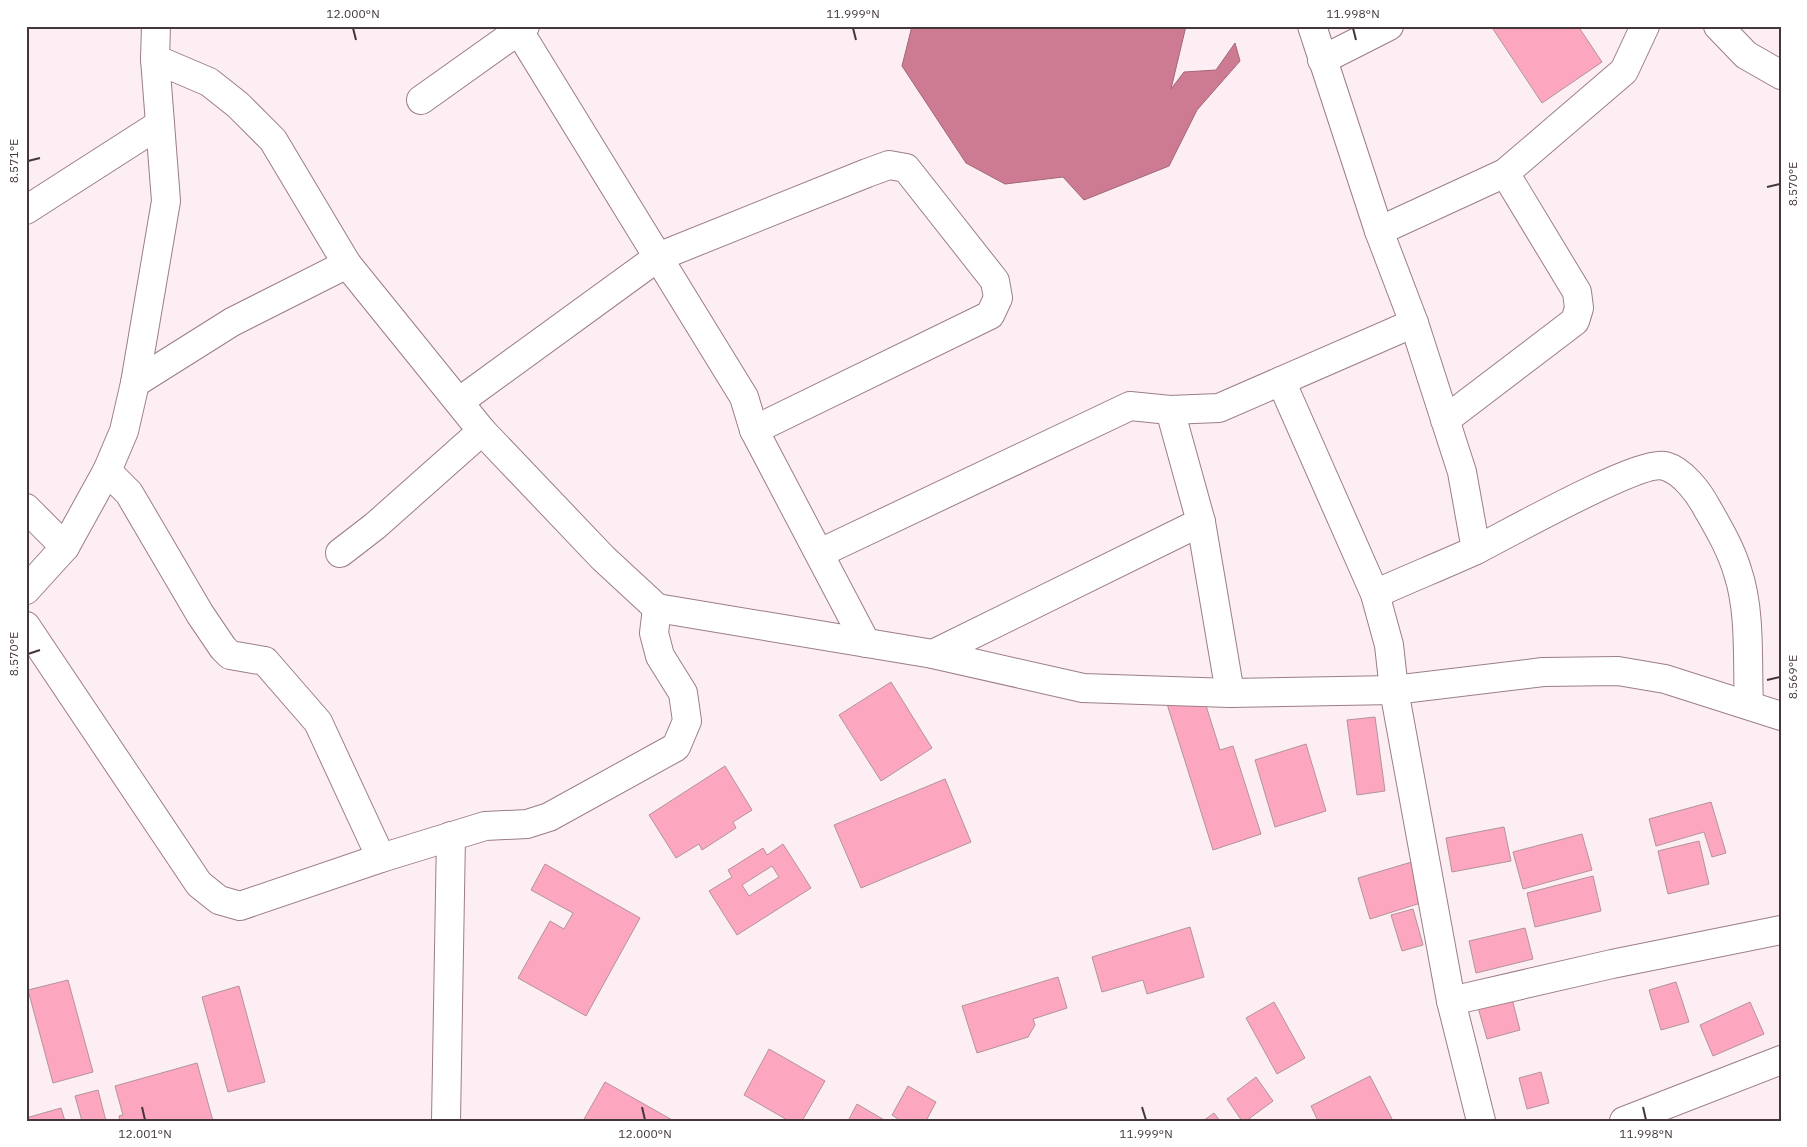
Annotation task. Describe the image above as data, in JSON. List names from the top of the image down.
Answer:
{
  "coordinates": [
    "12.000°N",
    "11.999°N",
    "11.998°N",
    "8.571°E",
    "8.570°E",
    "8.569°E",
    "12.001°N"
  ]
}
